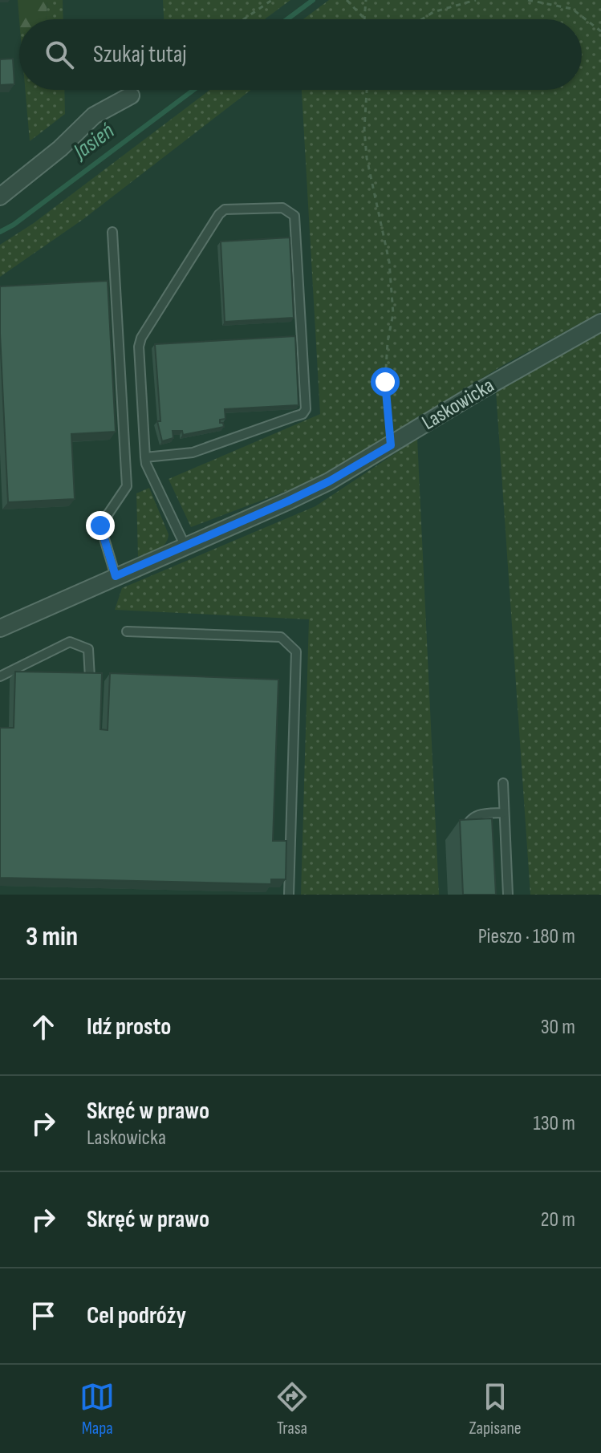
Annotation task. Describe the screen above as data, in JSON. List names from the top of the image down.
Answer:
{
  "streets": {
    "street": ["Laskowicka"]
  },
  "water": ["Jasień"],
  "page": {
    "search": "Szukaj tutaj",
    "heading": ["3 min", "Pieszo · 180 m"],
    "list": [
      ["Idź prosto", "30 m"],
      ["Skręć w prawo", "Laskowicka", "130 m"],
      ["Skręć w prawo", "20 m"],
      "Cel podróży"
    ],
    "nav": ["Mapa", "Trasa", "Zapisane"]
  }
}
